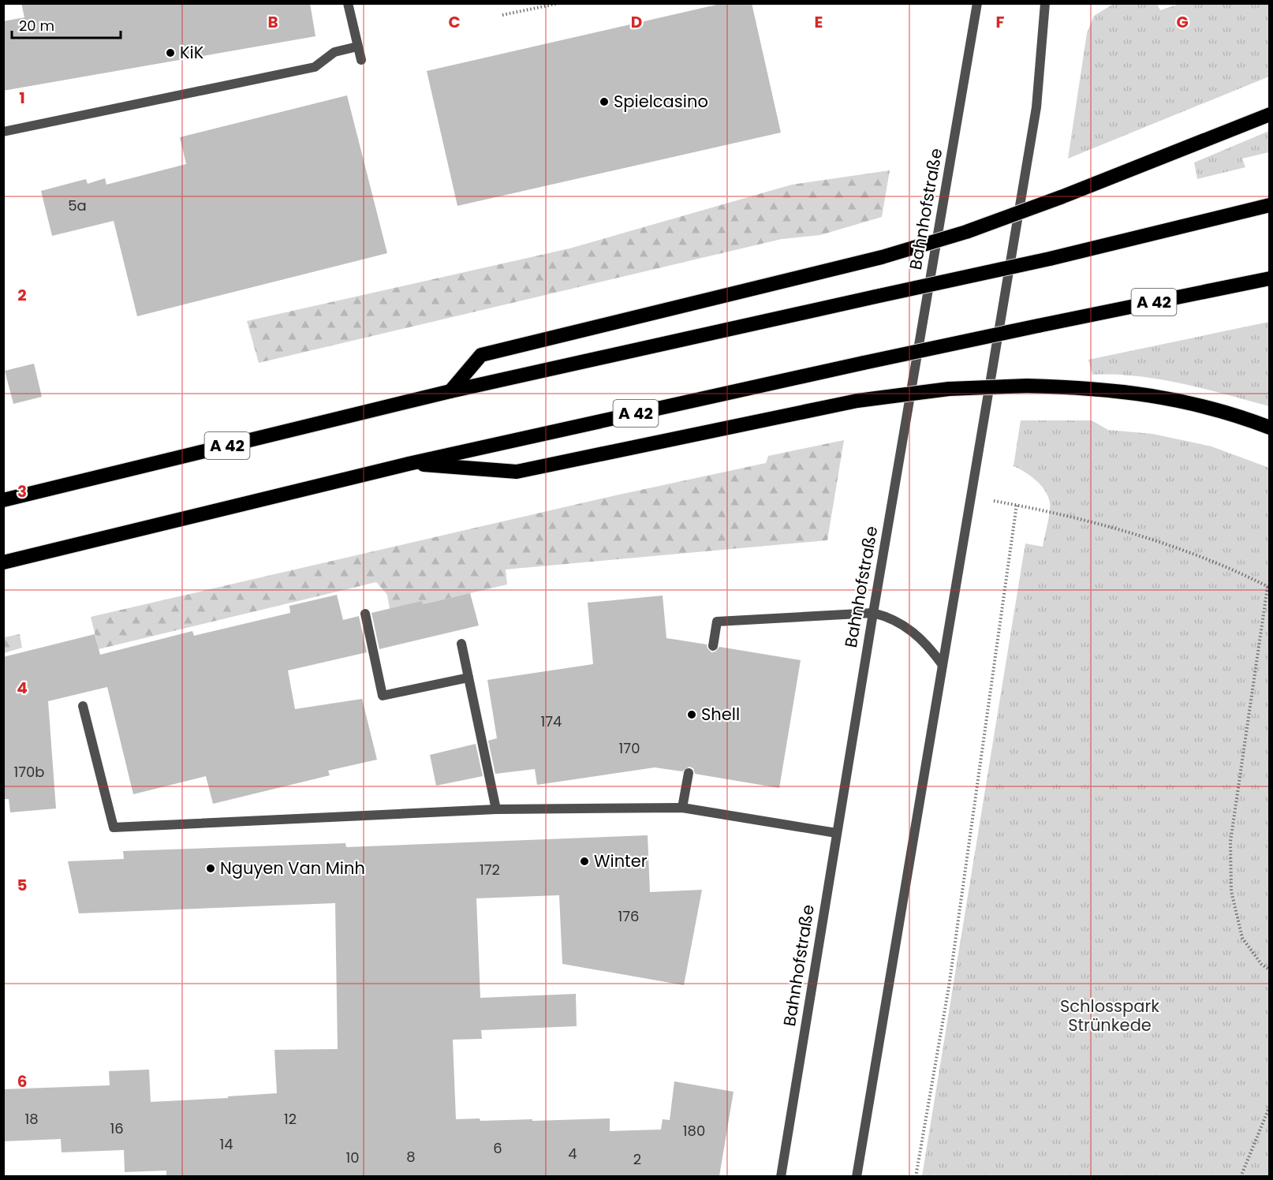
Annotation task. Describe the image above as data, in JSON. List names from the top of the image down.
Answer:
{
  "streets": {
    "highway": ["A 42"],
    "street": ["Bahnhofstraße"]
  },
  "parks": ["Schlosspark Strünkede"],
  "places": [
    "KiK",
    "Spielcasino",
    "Shell",
    "Winter",
    "Nguyen Van Minh"
  ],
  "house_numbers": [
    "5a",
    "174",
    "170",
    "170b",
    "172",
    "176",
    "18",
    "12",
    "16",
    "180",
    "14",
    "6",
    "4",
    "8",
    "10",
    "2"
  ],
  "scale_bar": "20 m",
  "grid": {
    "columns": [
      "B",
      "C",
      "D",
      "E",
      "F",
      "G"
    ],
    "rows": [
      "1",
      "2",
      "3",
      "4",
      "5",
      "6"
    ]
  }
}
